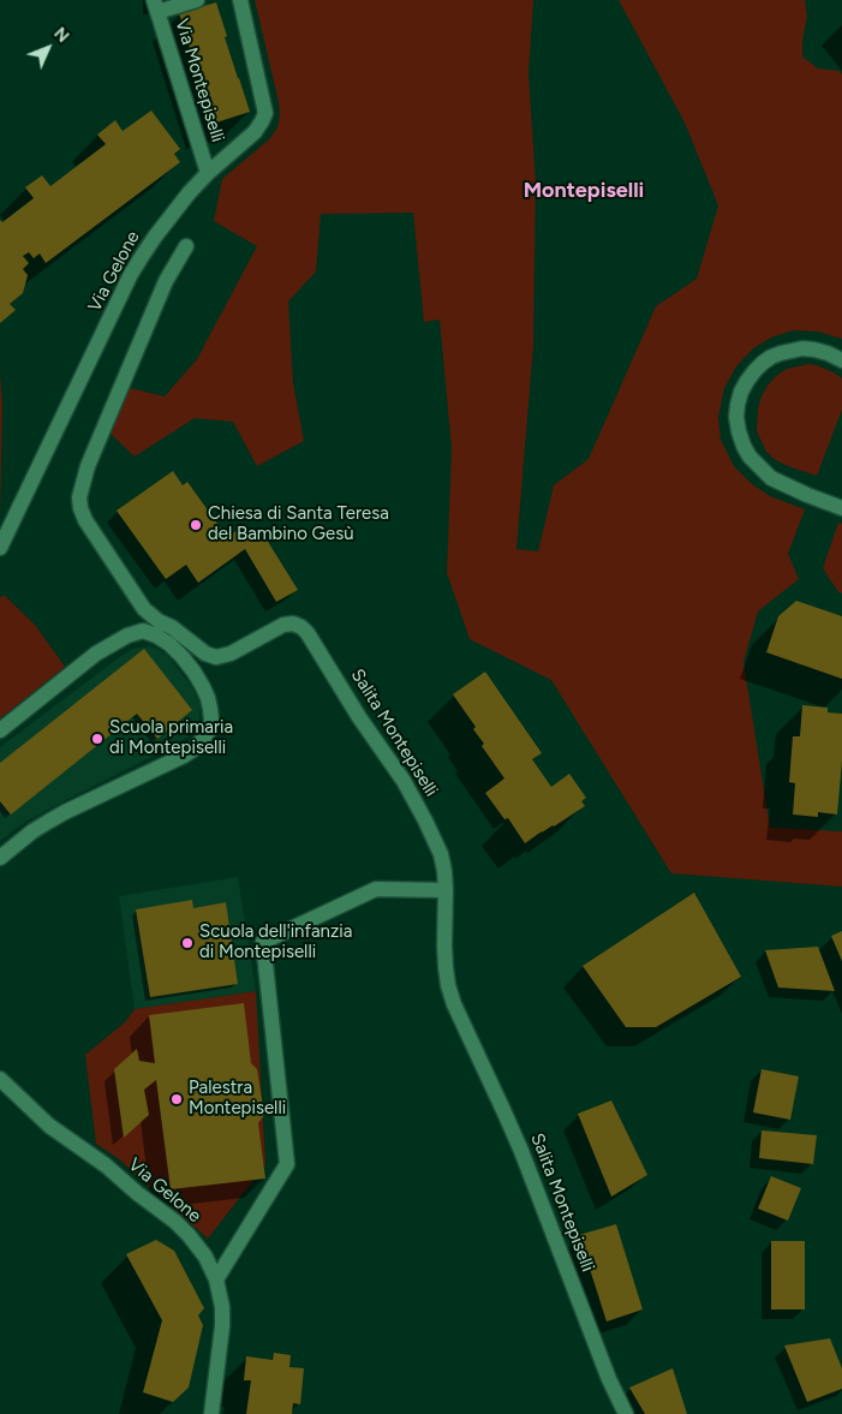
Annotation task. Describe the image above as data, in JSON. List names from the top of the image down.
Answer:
{
  "streets": {
    "street": ["Via Montepiselli", "Via Gelone", "Salita Montepiselli"]
  },
  "crossings": [
    ["Via Montepiselli", "Via Gelone"]
  ],
  "districts": ["Montepiselli"],
  "places": [
    "Chiesa di Santa Teresa del Bambino Gesù",
    "Scuola primaria di Montepiselli",
    "Scuola dell'infanzia di Montepiselli",
    "Palestra Montepiselli"
  ],
  "north": "top right"
}
